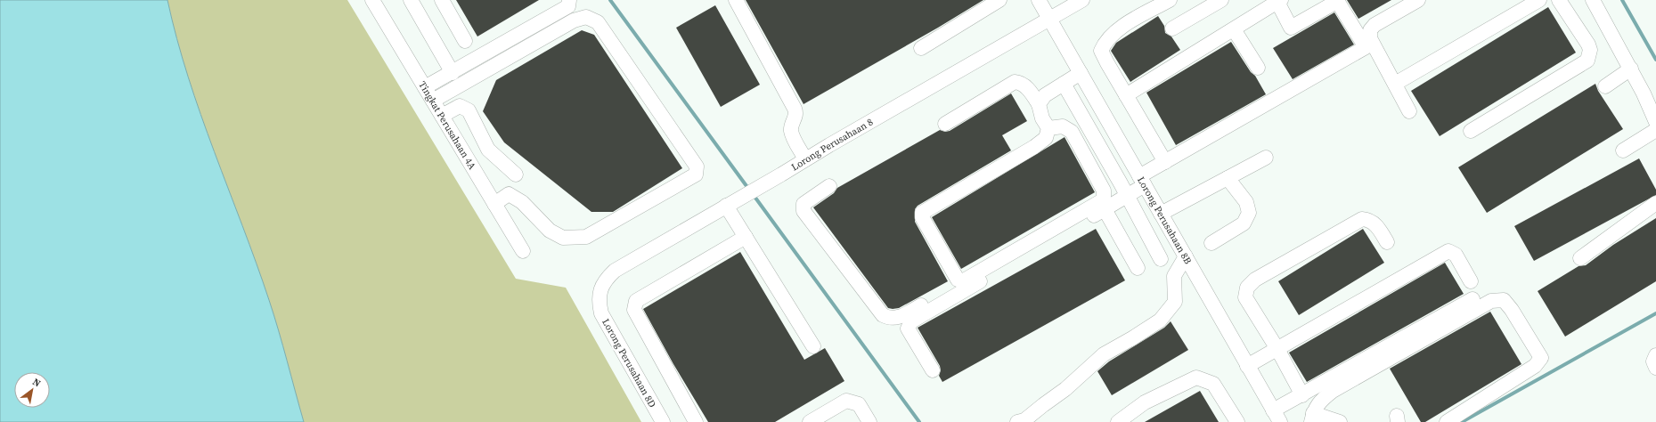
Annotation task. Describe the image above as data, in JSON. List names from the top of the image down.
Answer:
{
  "streets": {
    "street": [
      "Tingkat Perusahaan 4A",
      "Lorong Perusahaan 8",
      "Lorong Perusahaan 8B",
      "Lorong Perusahaan 8D"
    ]
  },
  "crossings": [
    ["Lorong Perusahaan 8", "Lorong Perusahaan 8B"],
    ["Lorong Perusahaan 8", "Lorong Perusahaan 8D"]
  ],
  "north": "top right"
}
